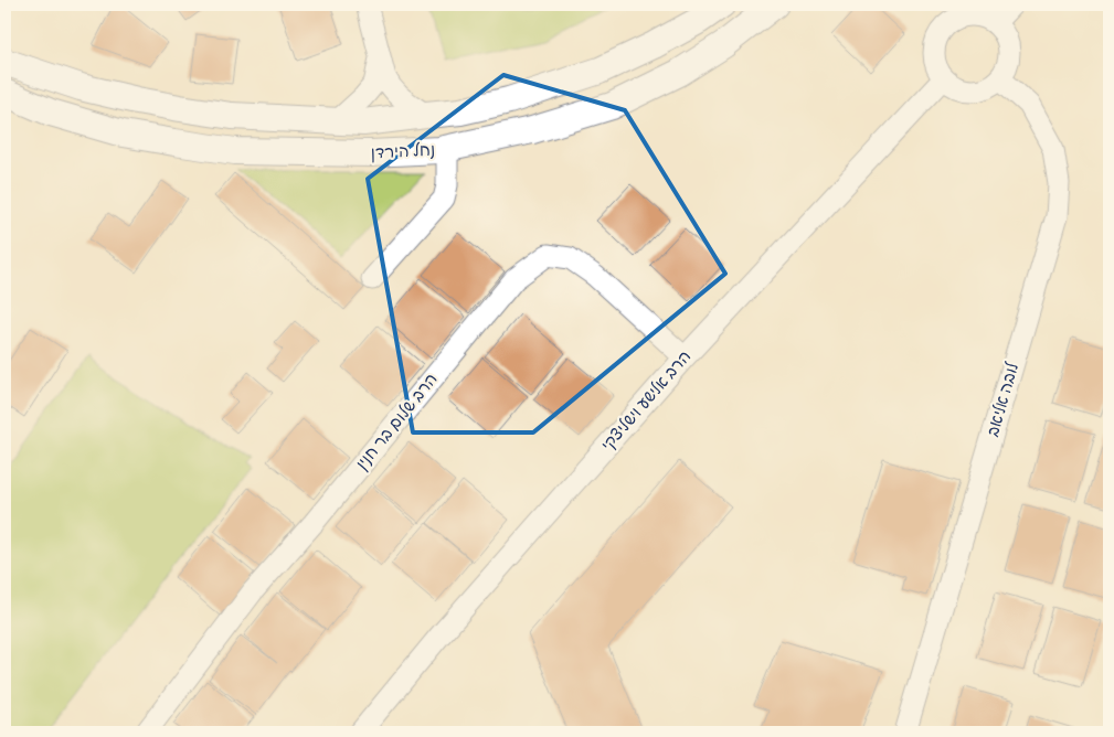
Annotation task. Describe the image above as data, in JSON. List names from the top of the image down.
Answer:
{
  "streets": {
    "main road": ["נחל הירדן"],
    "street": ["לובה אליאב", "הרב אלישע וישליצקי", "הרב שלום בר חנין"]
  },
  "crossings": [
    ["לובה אליאב", "הרב אלישע וישליצקי"],
    ["הרב אלישע וישליצקי", "הרב שלום בר חנין"]
  ]
}
